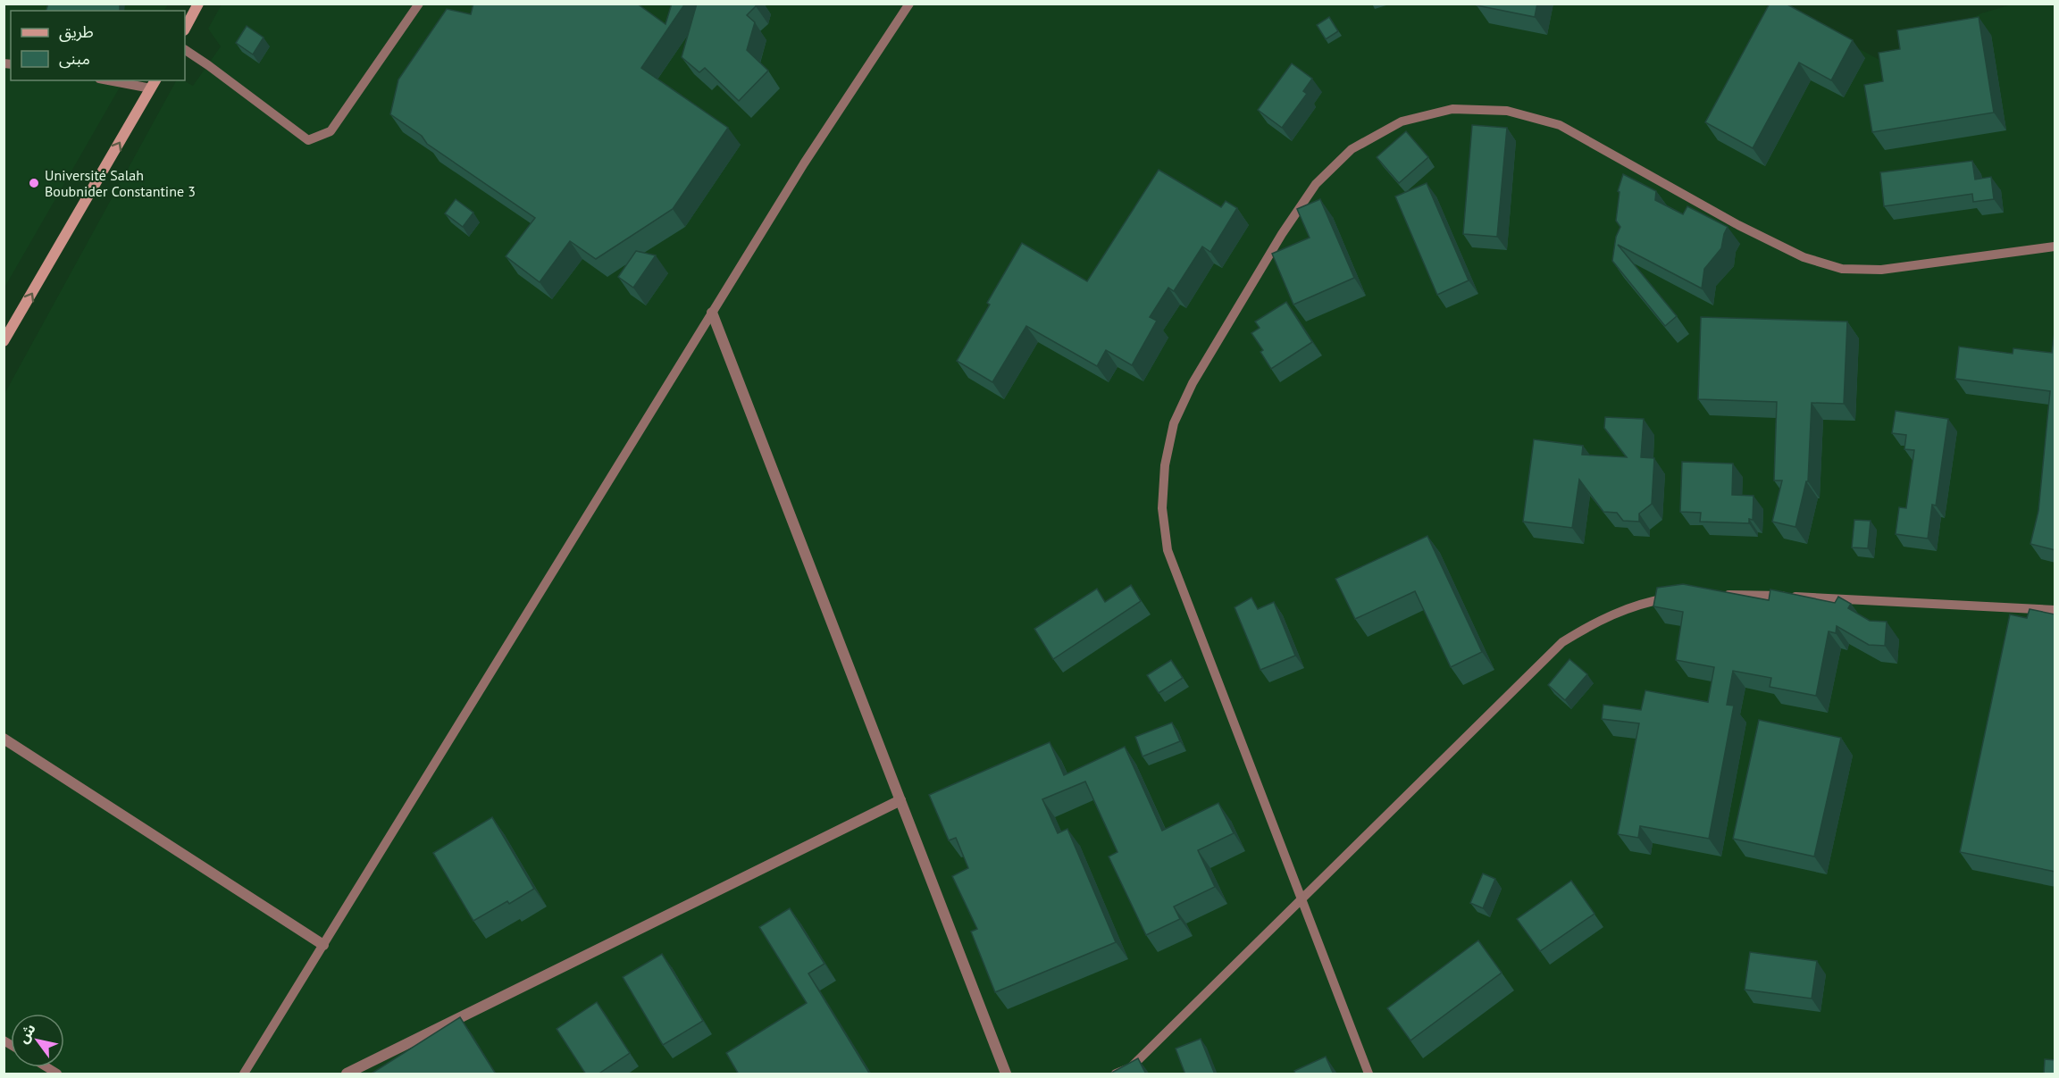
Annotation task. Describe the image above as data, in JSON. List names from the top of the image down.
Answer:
{
  "places": ["Université Salah Boubnider Constantine 3"],
  "legend": ["طريق", "مبنى"],
  "north": "top left"
}
